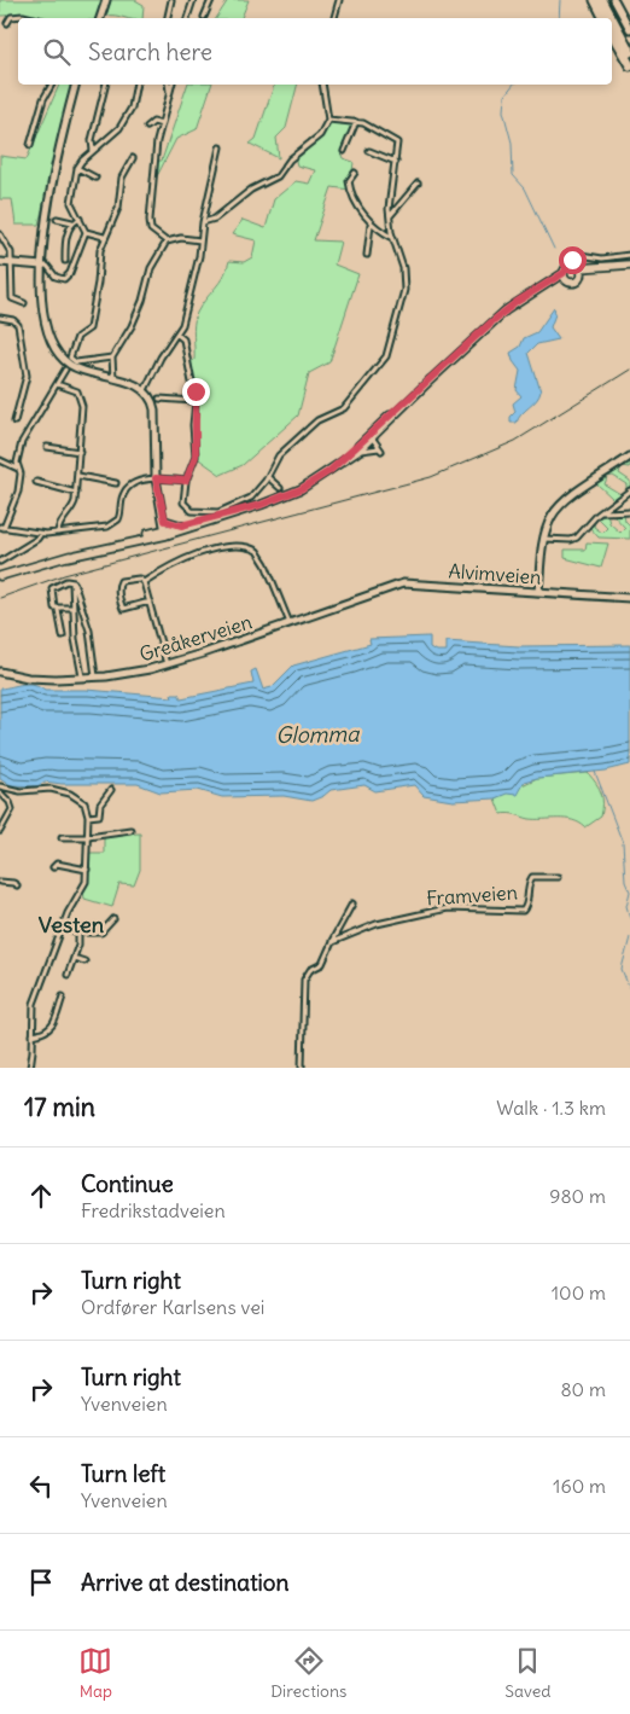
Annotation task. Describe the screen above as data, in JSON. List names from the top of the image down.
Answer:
{
  "streets": {
    "street": ["Alvimveien", "Greåkerveien", "Framveien"]
  },
  "crossings": [
    ["Alvimveien", "Greåkerveien"]
  ],
  "districts": ["Vesten"],
  "water": ["Glomma"],
  "page": {
    "search": "Search here",
    "heading": ["17 min", "Walk · 1.3 km"],
    "list": [
      ["Continue", "Fredrikstadveien", "980 m"],
      ["Turn right", "Ordfører Karlsens vei", "100 m"],
      ["Turn right", "Yvenveien", "80 m"],
      ["Turn left", "Yvenveien", "160 m"],
      "Arrive at destination"
    ],
    "nav": ["Map", "Directions", "Saved"]
  }
}
